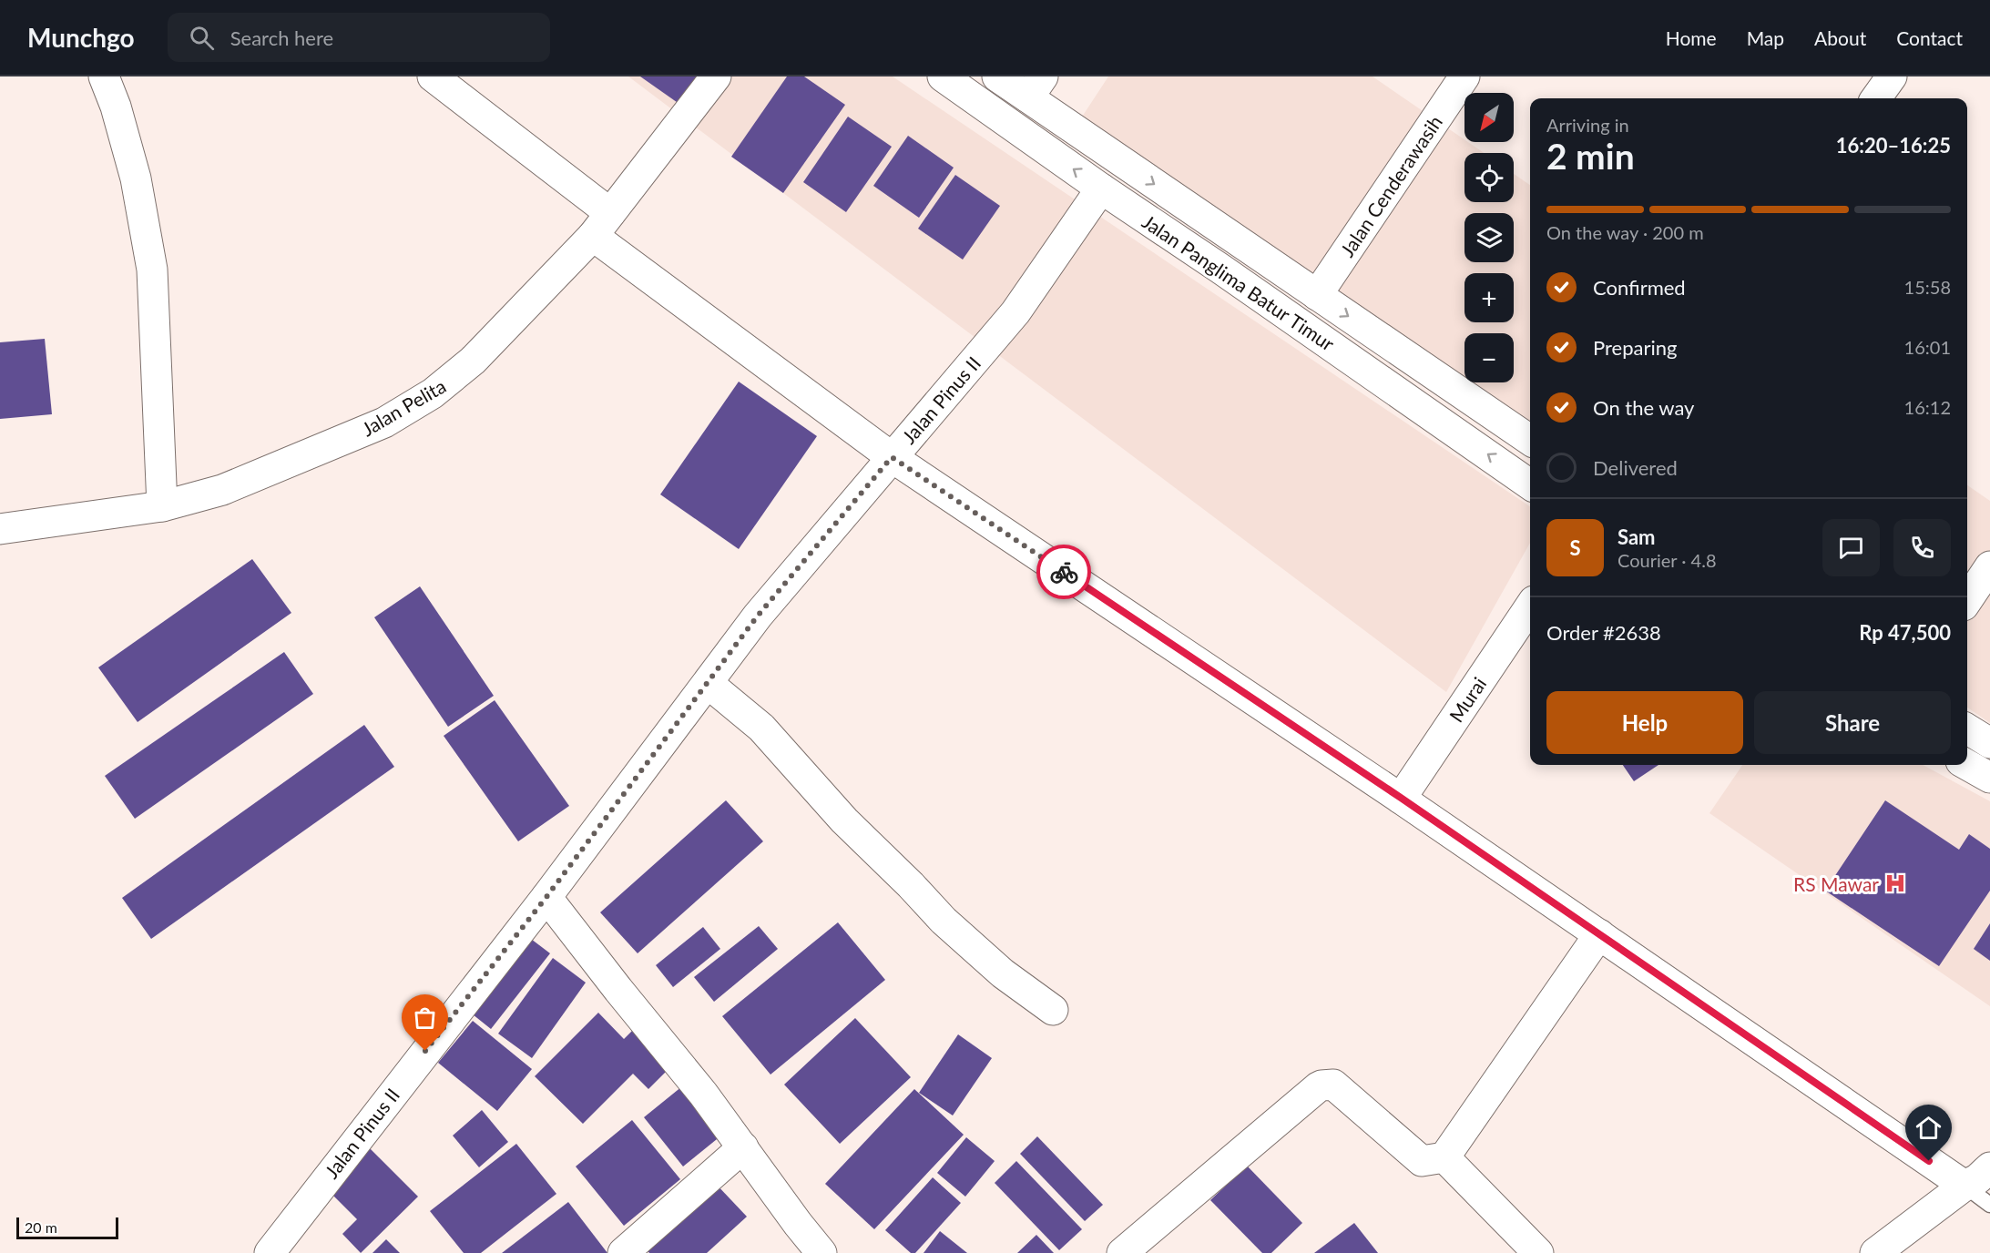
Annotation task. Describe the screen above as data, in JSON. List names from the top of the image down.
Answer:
{
  "streets": {
    "street": [
      "Jalan Cenderawasih",
      "Jalan Panglima Batur Timur",
      "Jalan Pinus II",
      "Jalan Pelita",
      "Murai"
    ]
  },
  "crossings": [
    ["Jalan Cenderawasih", "Jalan Panglima Batur Timur"],
    ["Jalan Panglima Batur Timur", "Jalan Pinus II"]
  ],
  "places": {
    "hospital": ["RS Mawar"]
  },
  "scale_bar": "20 m",
  "north": "bottom left",
  "page": {
    "header": "Munchgo",
    "search": "Search here",
    "nav": [
      "Home",
      "Map",
      "About",
      "Contact"
    ],
    "map_buttons": ["+", "−"],
    "heading": ["2 min", "Arriving in", "16:20–16:25"],
    "panel": [
      "Sam",
      "Courier · 4.8",
      "Order #2638",
      "Rp 47,500"
    ],
    "bar": "On the way · 200 m",
    "list": [
      ["Confirmed", "15:58"],
      ["Preparing", "16:01"],
      ["On the way", "16:12"],
      "Delivered"
    ],
    "round": "S",
    "buttons": ["Help", "Share"],
    "scale": "20 m"
  }
}
